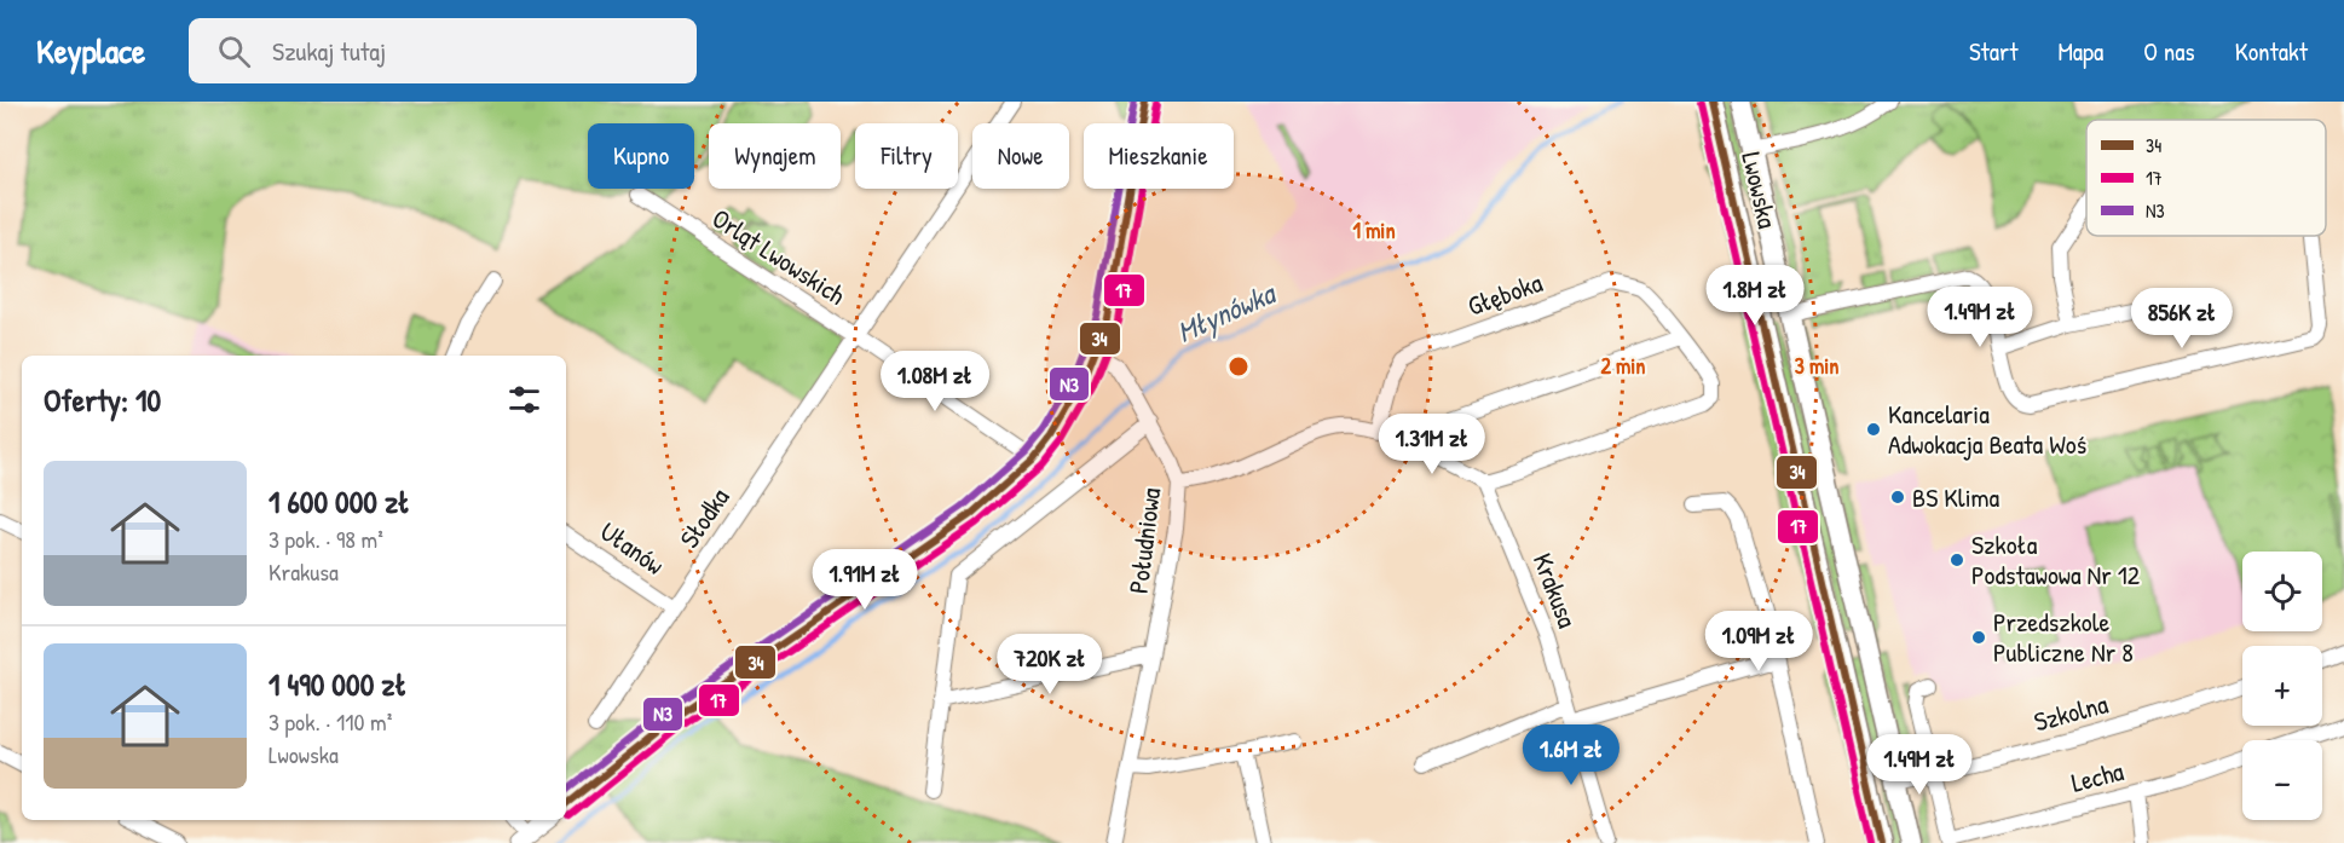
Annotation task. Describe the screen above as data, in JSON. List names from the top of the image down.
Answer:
{
  "streets": {
    "main road": ["Lwowska"],
    "street": [
      "Orląt Lwowskich",
      "Głęboka",
      "Słodka",
      "Południowa",
      "Ułanów",
      "Krakusa",
      "Szkolna",
      "Lecha"
    ]
  },
  "crossings": [
    ["Lwowska", "Szkolna"],
    ["Orląt Lwowskich", "Słodka"],
    ["Głęboka", "Krakusa"],
    ["Słodka", "Ułanów"]
  ],
  "water": ["Młynówka"],
  "places": [
    "Kancelaria Adwokacja Beata Woś",
    "BS Klima",
    "Szkoła Podstawowa Nr 12",
    "Przedszkole Publiczne Nr 8"
  ],
  "lines": ["transit line 34", "transit line N3", "transit line 17"],
  "legend": ["34", "17", "N3"],
  "page": {
    "header": "Keyplace",
    "search": "Szukaj tutaj",
    "nav": [
      "Start",
      "Mapa",
      "O nas",
      "Kontakt"
    ],
    "chip": [
      "Kupno",
      "Wynajem",
      "Filtry",
      "Nowe",
      "Mieszkanie"
    ],
    "price": [
      "1.8M zł",
      "1.49M zł",
      "856K zł",
      "1.08M zł",
      "1.31M zł",
      "1.91M zł",
      "1.09M zł",
      "720K zł",
      "1.6M zł",
      "1.49M zł"
    ],
    "heading": "Oferty: 10",
    "list": [
      {
        "name": "1 600 000 zł",
        "note": "3 pok. · 98 m² · Krakusa"
      },
      {
        "name": "1 490 000 zł",
        "note": "3 pok. · 110 m² · Lwowska"
      }
    ],
    "map_buttons": ["+", "−"]
  },
  "rings": ["1 min", "2 min", "3 min"]
}
